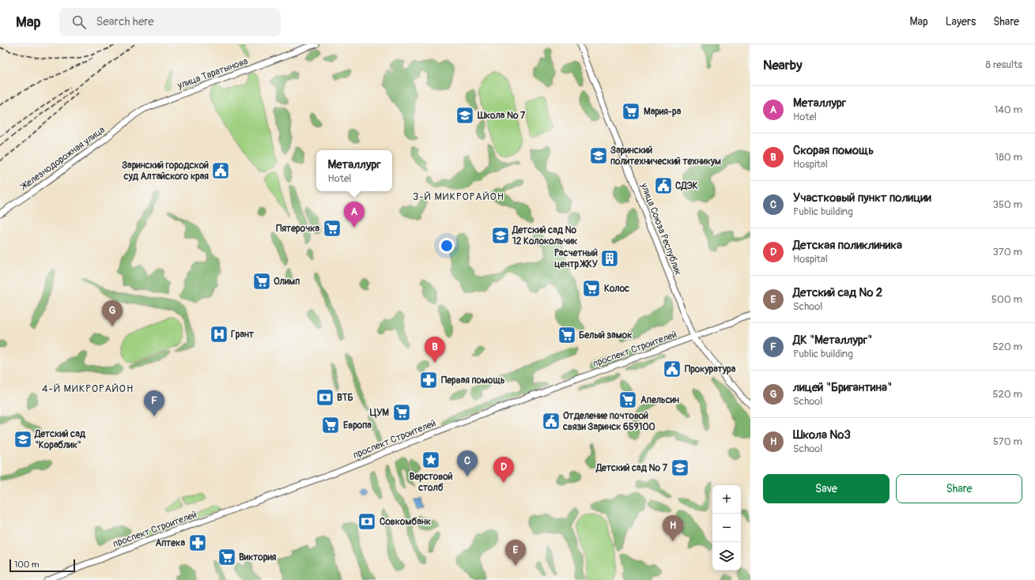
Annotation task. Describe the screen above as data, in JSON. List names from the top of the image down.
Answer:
{
  "streets": {
    "street": [
      "улица Таратынова",
      "Железнодорожная улица",
      "улица Союза Республик",
      "проспект Строителей"
    ]
  },
  "crossings": [
    ["улица Таратынова", "Железнодорожная улица"],
    ["улица Союза Республик", "проспект Строителей"]
  ],
  "districts": ["3-Й МИКРОРАЙОН", "4-Й МИКРОРАЙОН"],
  "places": {
    "supermarket": [
      "Мария-ра",
      "Пятерочка",
      "Олимп",
      "Колос",
      "Белый замок",
      "Апельсин",
      "ЦУМ",
      "Европа",
      "Виктория"
    ],
    "school or university": [
      "Школа № 7",
      "Заринский политехнический техникум",
      "Детский сад № 12 Колокольчик",
      "Детский сад \"Кораблик\"",
      "Детский сад № 7"
    ],
    "public building": [
      "Заринский городской суд Алтайского края",
      "СДЭК",
      "Прокуратура",
      "Отделение почтовой связи Заринск 659100"
    ],
    "building": ["Расчетный центр ЖКУ"],
    "hospital": ["Грант"],
    "pharmacy": ["Первая помощь", "Аптека"],
    "bank": ["ВТБ", "Совкомбанк"],
    "place": ["Верстовой столб"]
  },
  "scale_bar": "100 m",
  "page": {
    "header": "Map",
    "search": "Search here",
    "nav": ["Map", "Layers", "Share"],
    "heading": ["Nearby", "8 results"],
    "list": [
      {
        "mark": "A",
        "name": "Металлург",
        "note": "Hotel",
        "value": "140 m"
      },
      {
        "mark": "B",
        "name": "Скорая помощь",
        "note": "Hospital",
        "value": "180 m"
      },
      {
        "mark": "C",
        "name": "Участковый пункт полиции",
        "note": "Public building",
        "value": "350 m"
      },
      {
        "mark": "D",
        "name": "Детская поликлиника",
        "note": "Hospital",
        "value": "370 m"
      },
      {
        "mark": "E",
        "name": "Детский сад № 2",
        "note": "School",
        "value": "500 m"
      },
      {
        "mark": "F",
        "name": "ДК \"Металлург\"",
        "note": "Public building",
        "value": "520 m"
      },
      {
        "mark": "G",
        "name": "лицей \"Бригантина\"",
        "note": "School",
        "value": "520 m"
      },
      {
        "mark": "H",
        "name": "Школа №3",
        "note": "School",
        "value": "570 m"
      }
    ],
    "popup": ["Металлург", "Hotel"],
    "pins": [
      "A",
      "G",
      "B",
      "F",
      "C",
      "D",
      "H",
      "E"
    ],
    "buttons": ["Save", "Share"],
    "map_buttons": ["+", "−"],
    "scale": "100 m"
  }
}
